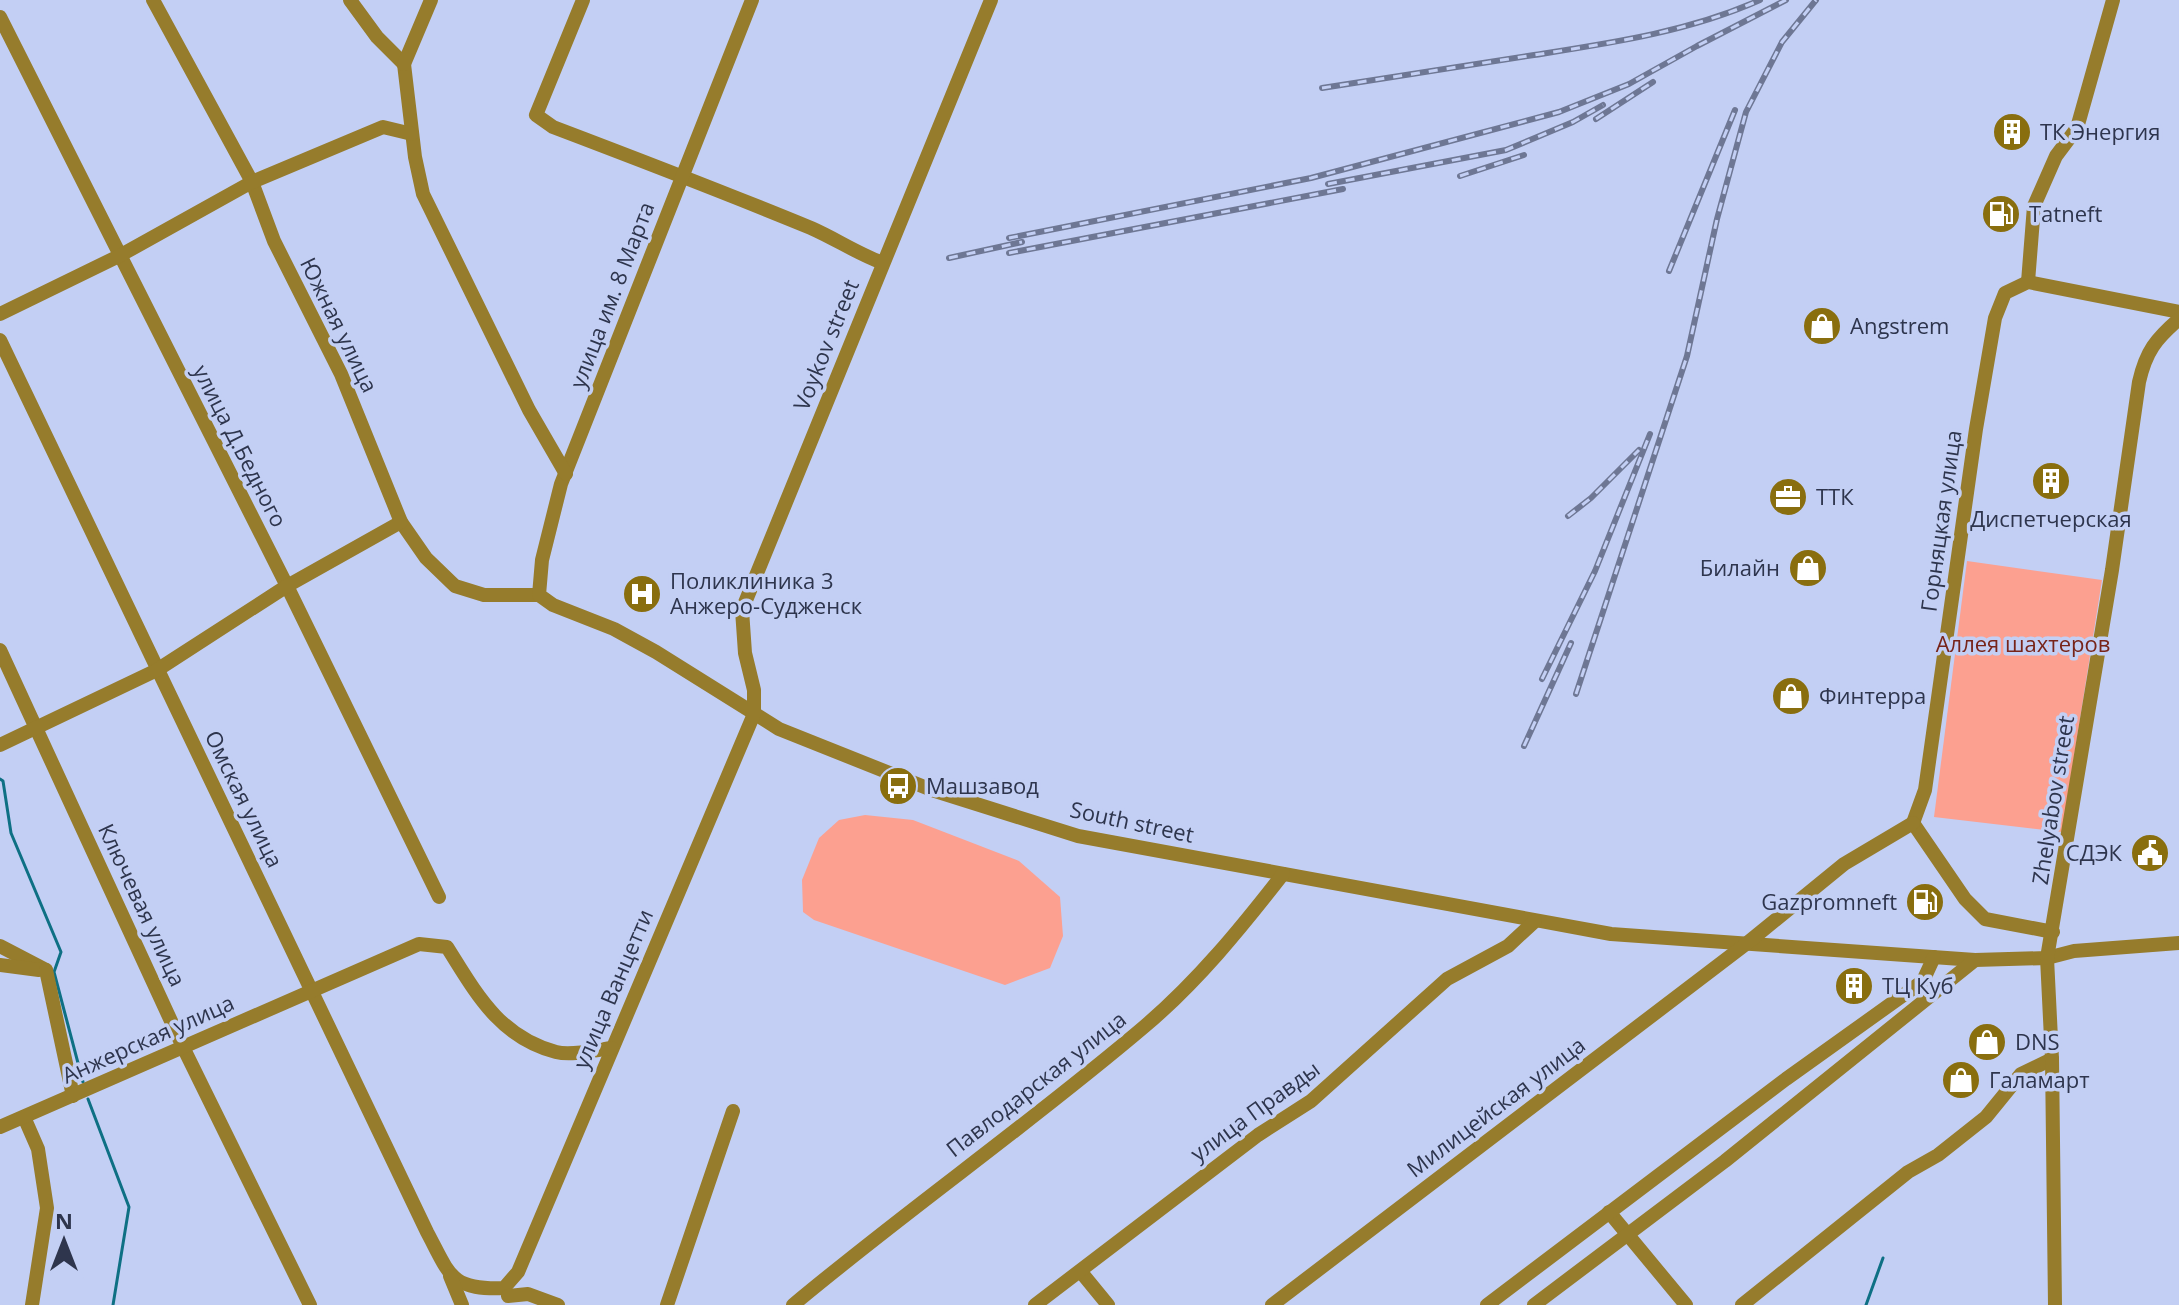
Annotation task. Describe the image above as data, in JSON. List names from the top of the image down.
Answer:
{
  "streets": {
    "street": [
      "улица им. 8 Марта",
      "Южная улица",
      "Voykov street",
      "улица Д.Бедного",
      "Горняцкая улица",
      "Омская улица",
      "Zhelyabov street",
      "South street",
      "Ключевая улица",
      "улица Ванцетти",
      "Анжерская улица",
      "Павлодарская улица",
      "Милицейская улица",
      "улица Правды"
    ]
  },
  "crossings": [
    ["улица им. 8 Марта", "Южная улица"],
    ["улица им. 8 Марта", "South street"],
    ["Южная улица", "South street"],
    ["Voykov street", "South street"],
    ["Voykov street", "улица Ванцетти"],
    ["Горняцкая улица", "Милицейская улица"],
    ["Омская улица", "улица Ванцетти"],
    ["Омская улица", "Анжерская улица"],
    ["Zhelyabov street", "South street"],
    ["South street", "улица Ванцетти"],
    ["South street", "Павлодарская улица"],
    ["South street", "Милицейская улица"],
    ["South street", "улица Правды"],
    ["Ключевая улица", "Анжерская улица"],
    ["улица Ванцетти", "Анжерская улица"]
  ],
  "parks": ["Аллея шахтеров"],
  "places": {
    "building": ["ТК Энергия", "Диспетчерская", "ТЦ Куб"],
    "fuel station": ["Tatneft", "Gazpromneft"],
    "shop": [
      "Angstrem",
      "Билайн",
      "Финтерра",
      "DNS",
      "Галамарт"
    ],
    "office": ["ТТК"],
    "hospital": ["Поликлиника 3 Анжеро-Судженск"],
    "bus stop": ["Машзавод"],
    "public building": ["СДЭК"]
  },
  "north": "top"
}
